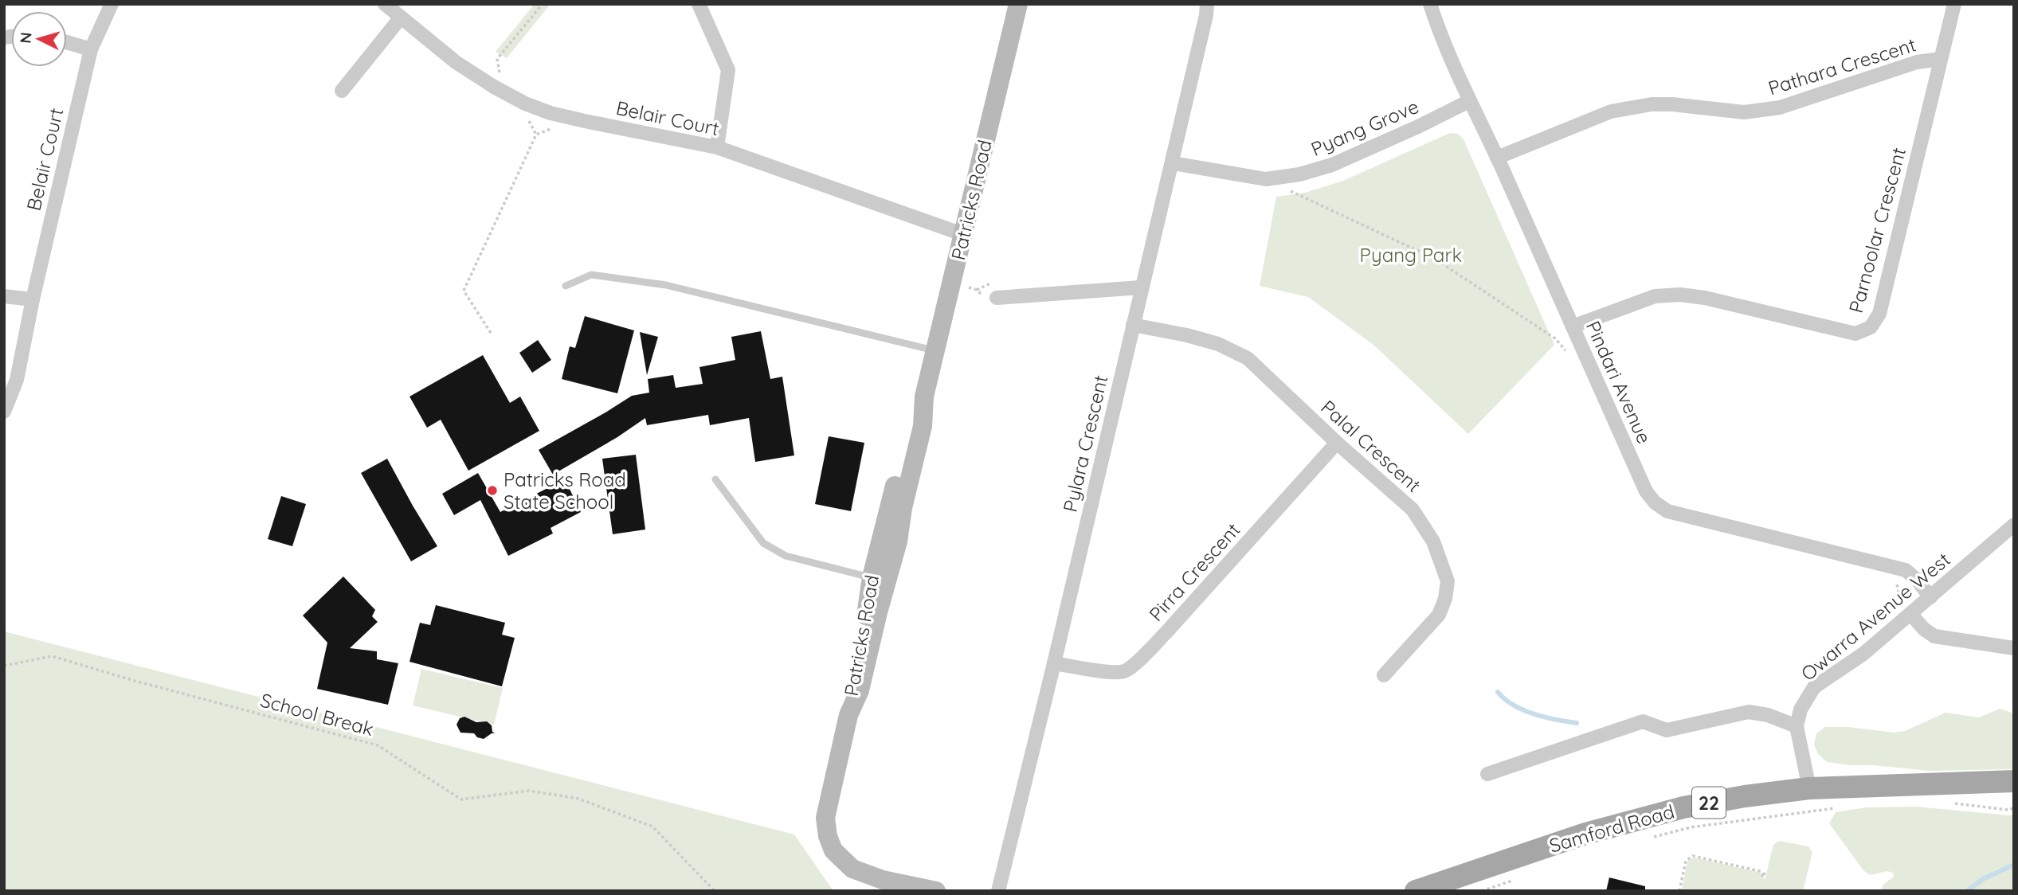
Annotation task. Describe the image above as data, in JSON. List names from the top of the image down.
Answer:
{
  "streets": {
    "main road": ["Patricks Road", "22", "Samford Road"],
    "street": [
      "Pathara Crescent",
      "Belair Court",
      "Pyang Grove",
      "Parnoolar Crescent",
      "Pindari Avenue",
      "Pylara Crescent",
      "Palal Crescent",
      "Pirra Crescent",
      "Owarra Avenue West"
    ],
    "path": ["School Break"]
  },
  "crossings": [
    ["Pathara Crescent", "Parnoolar Crescent"],
    ["Pathara Crescent", "Pindari Avenue"],
    ["Belair Court", "Patricks Road"],
    ["Pyang Grove", "Pindari Avenue"],
    ["Pyang Grove", "Pylara Crescent"],
    ["Parnoolar Crescent", "Pindari Avenue"],
    ["Pindari Avenue", "Owarra Avenue West"],
    ["Pylara Crescent", "Palal Crescent"],
    ["Pylara Crescent", "Pirra Crescent"],
    ["Palal Crescent", "Pirra Crescent"]
  ],
  "parks": ["Pyang Park"],
  "places": ["Patricks Road State School"],
  "north": "left"
}
